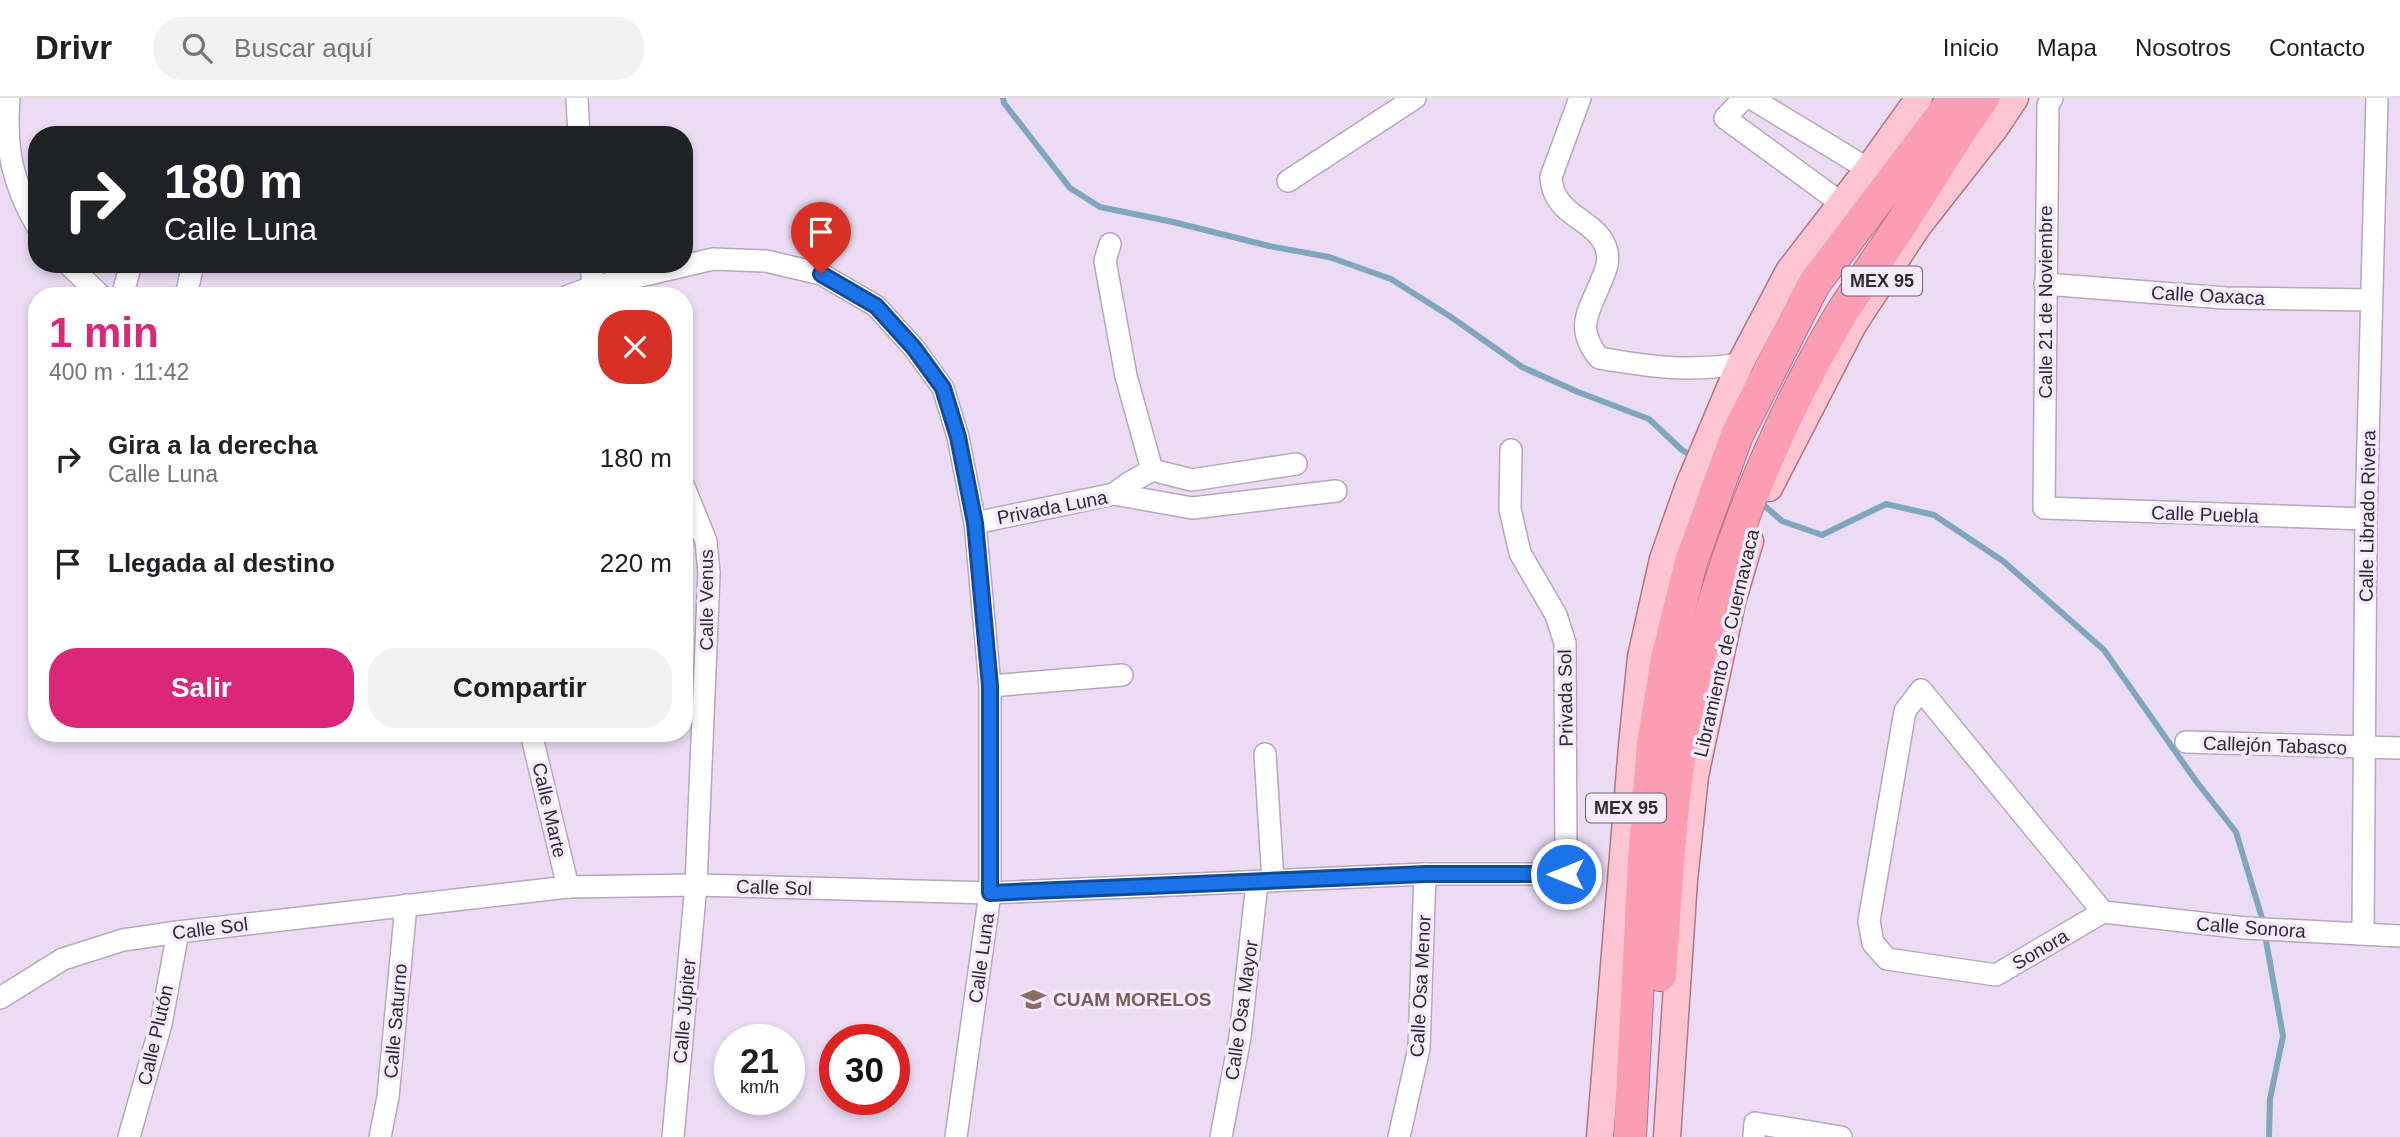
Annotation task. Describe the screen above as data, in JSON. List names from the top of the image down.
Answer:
{
  "streets": {
    "highway": ["MEX 95"],
    "main road": ["Libramiento de Cuernavaca"],
    "street": [
      "Calle Oaxaca",
      "Calle 21 de Noviembre",
      "Privada Luna",
      "Calle Puebla",
      "Calle Librado Rivera",
      "Calle Venus",
      "Privada Sol",
      "Callejón Tabasco",
      "Calle Marte",
      "Calle Sol",
      "Calle Sonora",
      "Sonora",
      "Calle Luna",
      "Calle Osa Menor",
      "Calle Osa Mayor",
      "Calle Júpiter",
      "Calle Saturno",
      "Calle Plutón"
    ]
  },
  "crossings": [
    ["MEX 95", "Libramiento de Cuernavaca"],
    ["Calle Oaxaca", "Calle 21 de Noviembre"],
    ["Calle Oaxaca", "Calle Librado Rivera"],
    ["Calle 21 de Noviembre", "Calle Puebla"],
    ["Privada Luna", "Calle Luna"],
    ["Calle Puebla", "Calle Librado Rivera"],
    ["Calle Librado Rivera", "Callejón Tabasco"],
    ["Calle Librado Rivera", "Calle Sonora"],
    ["Calle Venus", "Calle Sol"],
    ["Calle Venus", "Calle Júpiter"],
    ["Privada Sol", "Calle Sol"],
    ["Calle Marte", "Calle Sol"],
    ["Calle Sol", "Calle Luna"],
    ["Calle Sol", "Calle Osa Menor"],
    ["Calle Sol", "Calle Osa Mayor"],
    ["Calle Sol", "Calle Júpiter"],
    ["Calle Sol", "Calle Saturno"],
    ["Calle Sol", "Calle Plutón"],
    ["Calle Sonora", "Sonora"]
  ],
  "places": {
    "school or university": ["CUAM MORELOS"]
  },
  "page": {
    "header": "Drivr",
    "search": "Buscar aquí",
    "nav": [
      "Inicio",
      "Mapa",
      "Nosotros",
      "Contacto"
    ],
    "turn": ["180 m", "Calle Luna"],
    "heading": ["1 min", "400 m · 11:42"],
    "list": [
      {
        "name": "Gira a la derecha",
        "note": "Calle Luna",
        "value": "180 m"
      },
      {
        "name": "Llegada al destino",
        "value": "220 m"
      }
    ],
    "buttons": ["Salir", "Compartir"],
    "speed": "21 km/h",
    "limit": "30"
  }
}
